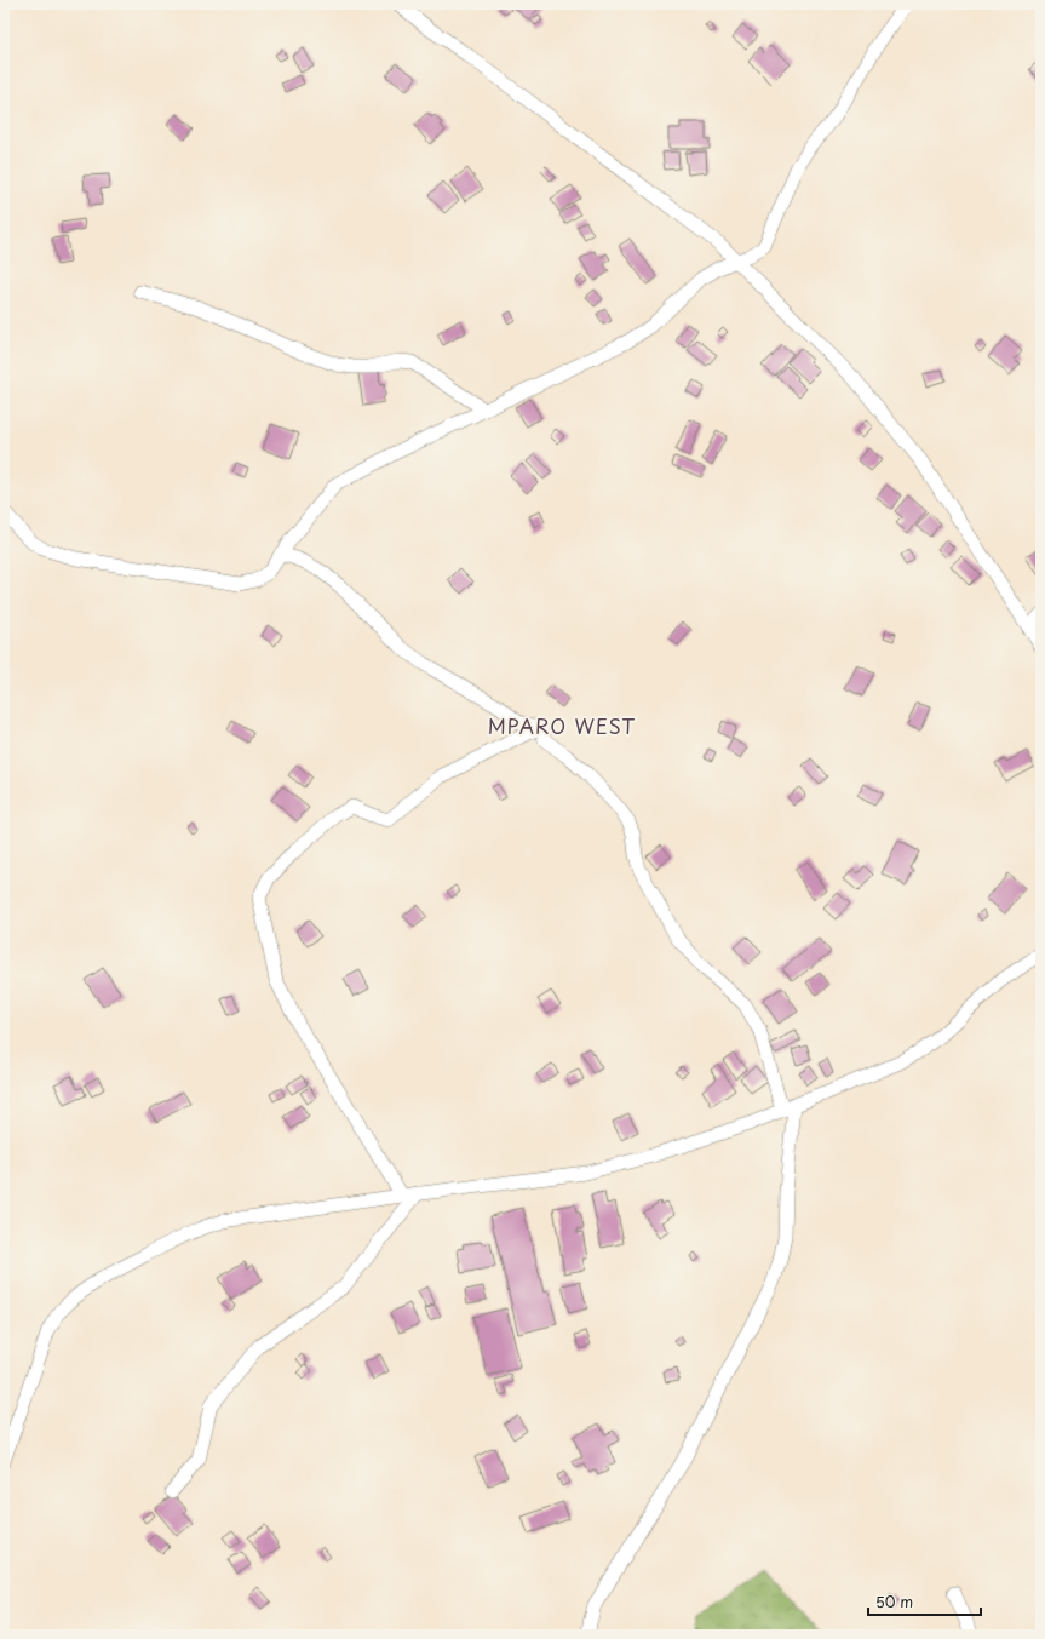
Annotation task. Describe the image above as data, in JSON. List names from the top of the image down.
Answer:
{
  "districts": ["MPARO WEST"],
  "scale_bar": "50 m"
}
